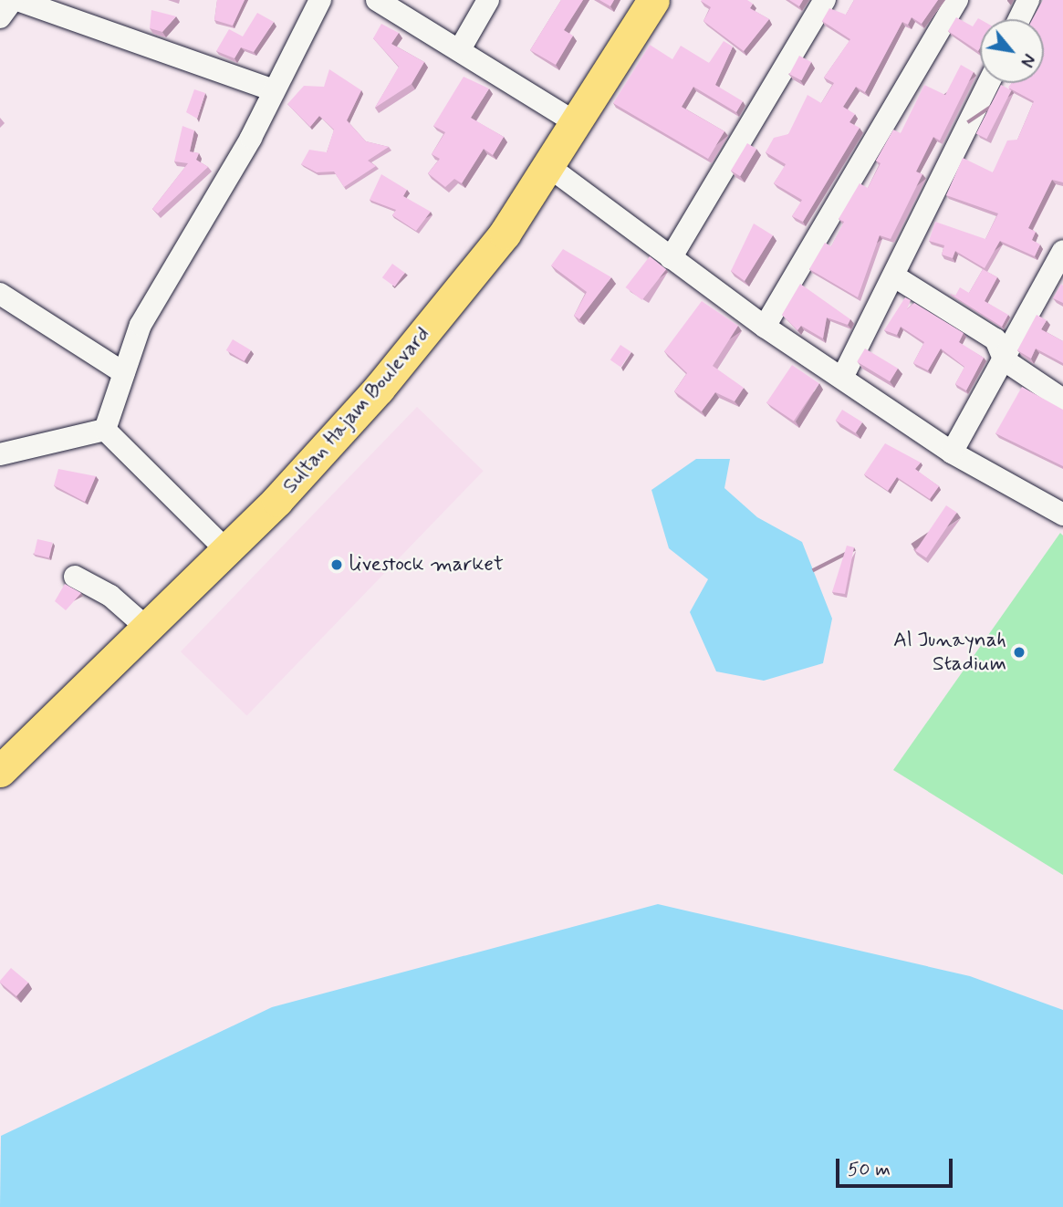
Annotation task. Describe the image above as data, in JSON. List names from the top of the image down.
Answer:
{
  "streets": {
    "highway": ["Sultan Hajam Boulevard"]
  },
  "places": ["livestock market", "Al Junaynah Stadium"],
  "scale_bar": "50 m",
  "north": "bottom right"
}
